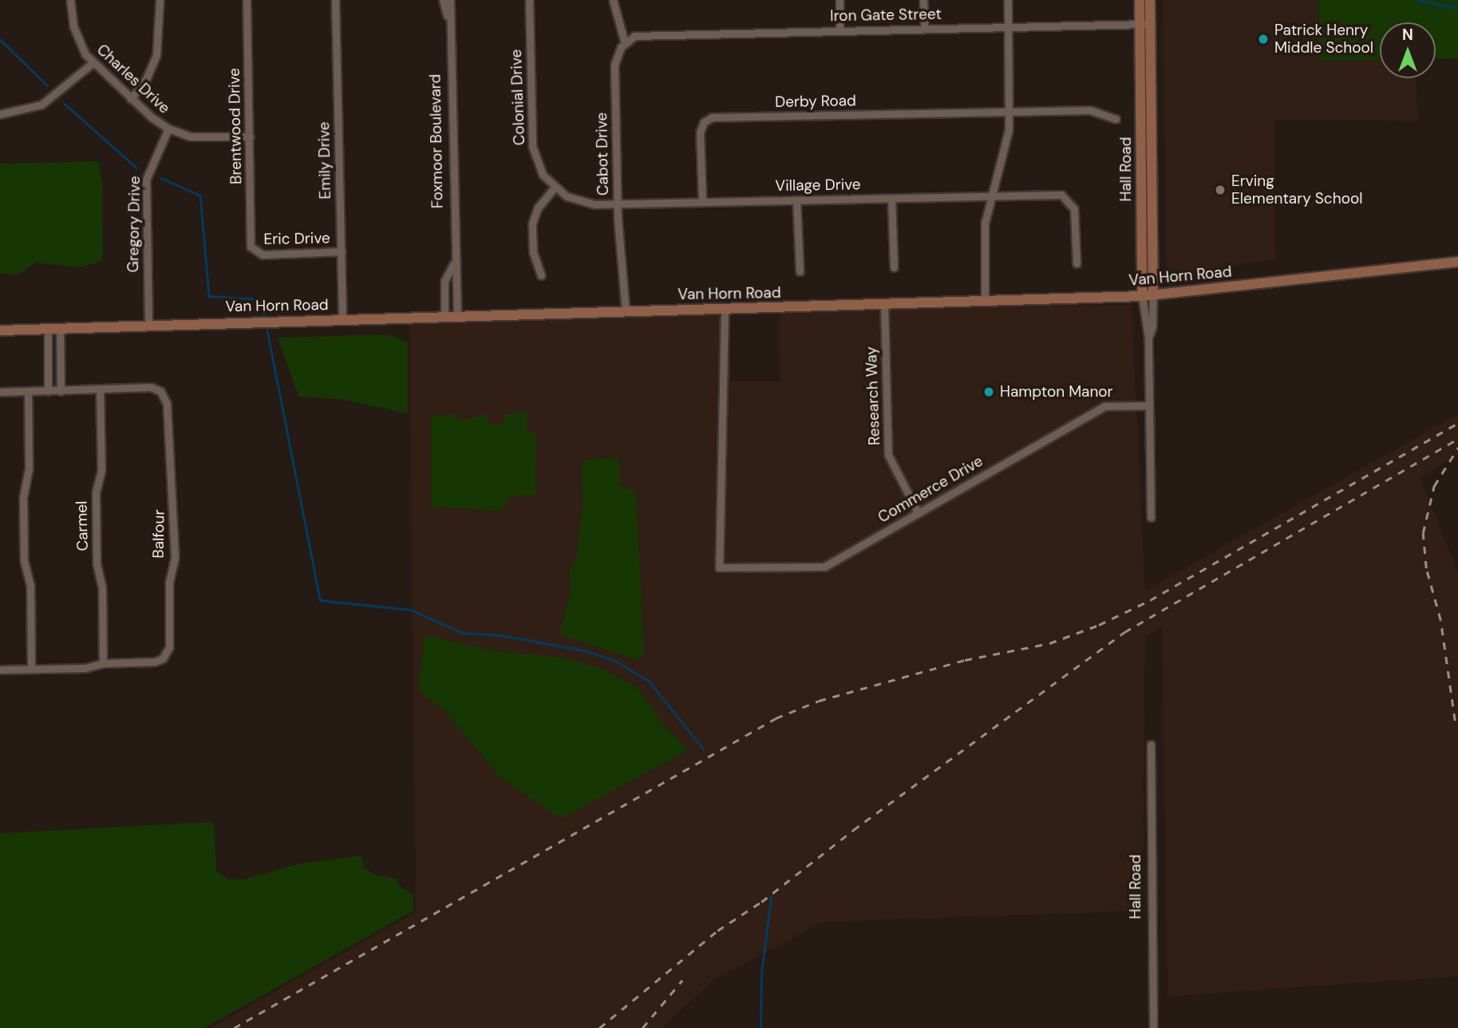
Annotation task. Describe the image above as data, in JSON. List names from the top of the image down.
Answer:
{
  "streets": {
    "main road": ["Hall Road", "Van Horn Road"],
    "street": [
      "Iron Gate Street",
      "Charles Drive",
      "Colonial Drive",
      "Derby Road",
      "Brentwood Drive",
      "Foxmoor Boulevard",
      "Cabot Drive",
      "Emily Drive",
      "Village Drive",
      "Gregory Drive",
      "Eric Drive",
      "Research Way",
      "Commerce Drive",
      "Carmel",
      "Balfour"
    ]
  },
  "crossings": [
    ["Iron Gate Street", "Cabot Drive"],
    ["Iron Gate Street", "Hall Road"],
    ["Charles Drive", "Brentwood Drive"],
    ["Charles Drive", "Gregory Drive"],
    ["Colonial Drive", "Village Drive"],
    ["Derby Road", "Village Drive"],
    ["Brentwood Drive", "Eric Drive"],
    ["Foxmoor Boulevard", "Van Horn Road"],
    ["Cabot Drive", "Village Drive"],
    ["Cabot Drive", "Van Horn Road"],
    ["Emily Drive", "Eric Drive"],
    ["Emily Drive", "Van Horn Road"],
    ["Hall Road", "Van Horn Road"],
    ["Hall Road", "Commerce Drive"],
    ["Gregory Drive", "Van Horn Road"],
    ["Van Horn Road", "Research Way"],
    ["Van Horn Road", "Commerce Drive"],
    ["Research Way", "Commerce Drive"],
    ["Carmel", "Balfour"]
  ],
  "places": ["Patrick Henry Middle School", "Erving Elementary School", "Hampton Manor"],
  "north": "top"
}
